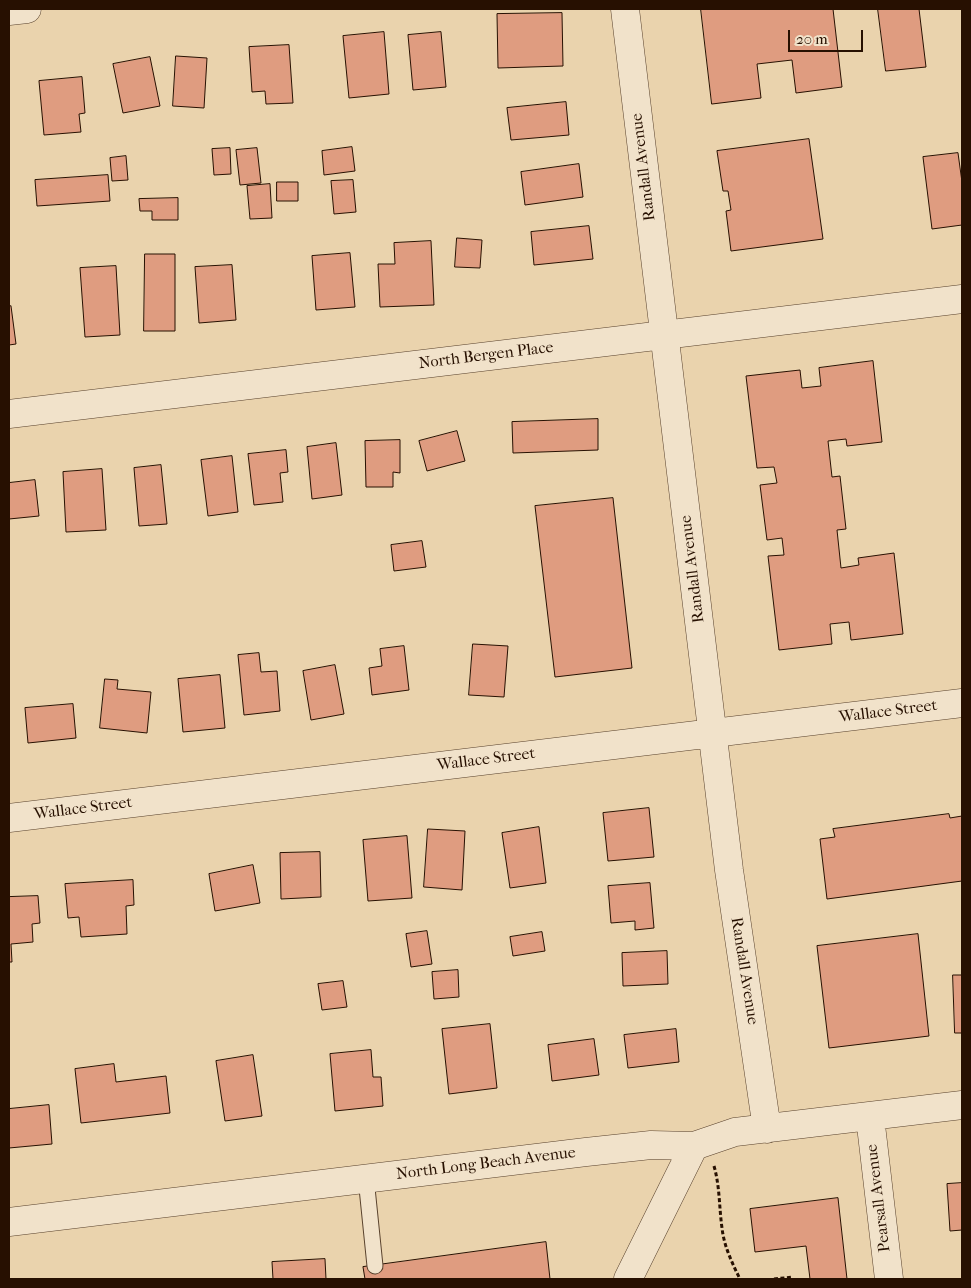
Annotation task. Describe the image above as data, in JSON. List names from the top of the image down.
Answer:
{
  "streets": {
    "street": [
      "Randall Avenue",
      "North Bergen Place",
      "Wallace Street",
      "North Long Beach Avenue",
      "Pearsall Avenue"
    ]
  },
  "crossings": [
    ["Randall Avenue", "North Bergen Place"],
    ["Randall Avenue", "Wallace Street"],
    ["Randall Avenue", "North Long Beach Avenue"],
    ["North Long Beach Avenue", "Pearsall Avenue"]
  ],
  "scale_bar": "20 m"
}
